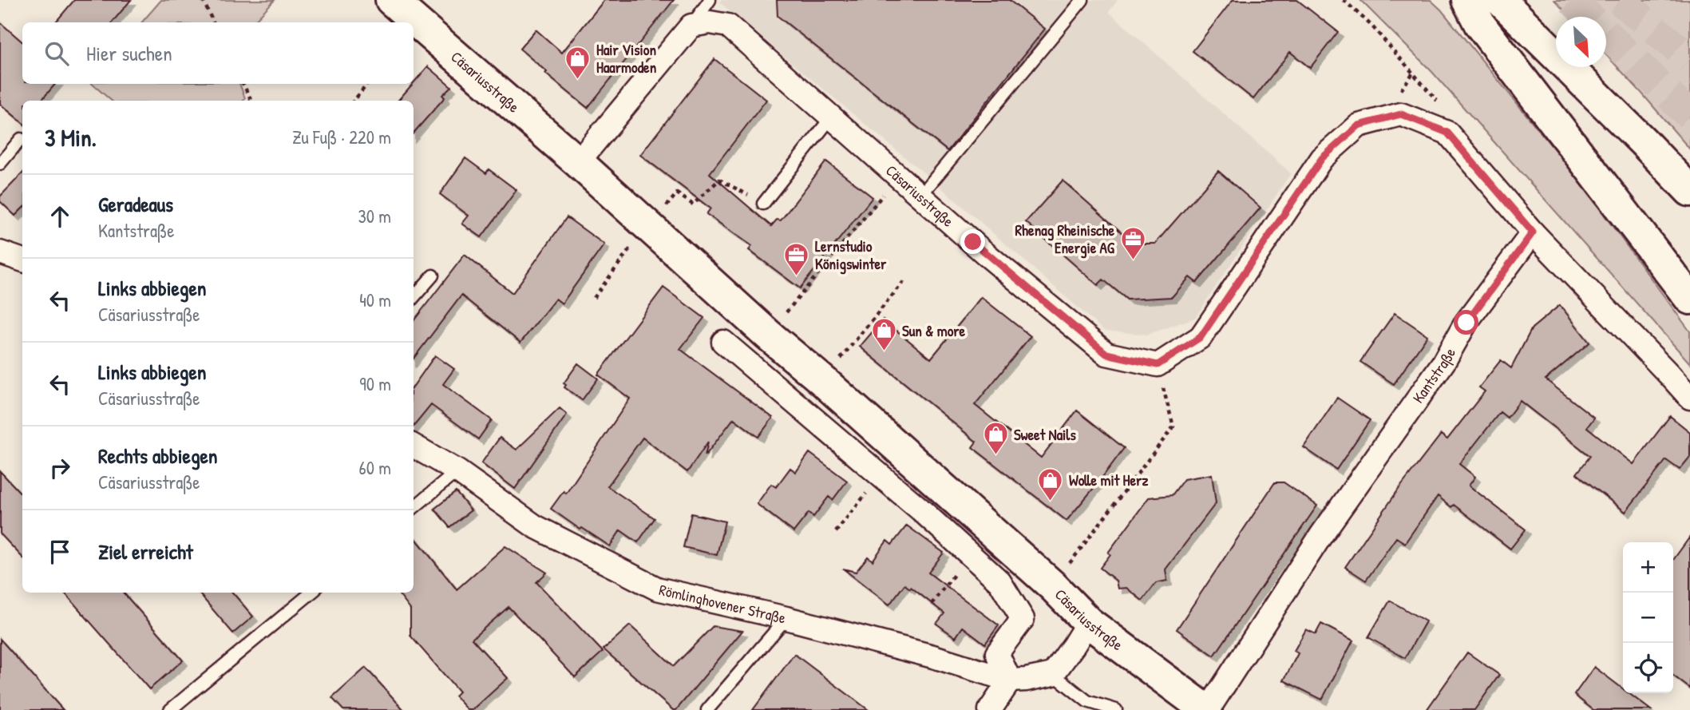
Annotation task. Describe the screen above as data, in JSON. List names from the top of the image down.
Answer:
{
  "streets": {
    "main road": ["Cäsariusstraße"],
    "street": ["Kantstraße", "Römlinghovener Straße"]
  },
  "crossings": [
    ["Cäsariusstraße", "Kantstraße"]
  ],
  "places": {
    "shop": [
      "Hair Vision Haarmoden",
      "Sun & more",
      "Sweet Nails",
      "Wolle mit Herz"
    ],
    "office": ["Rhenag Rheinische Energie AG", "Lernstudio Königswinter"]
  },
  "north": "bottom right",
  "page": {
    "search": "Hier suchen",
    "heading": ["3 Min.", "Zu Fuß · 220 m"],
    "list": [
      ["Geradeaus", "Kantstraße", "30 m"],
      ["Links abbiegen", "Cäsariusstraße", "40 m"],
      ["Links abbiegen", "Cäsariusstraße", "90 m"],
      ["Rechts abbiegen", "Cäsariusstraße", "60 m"],
      "Ziel erreicht"
    ],
    "map_buttons": ["+", "−"]
  }
}
